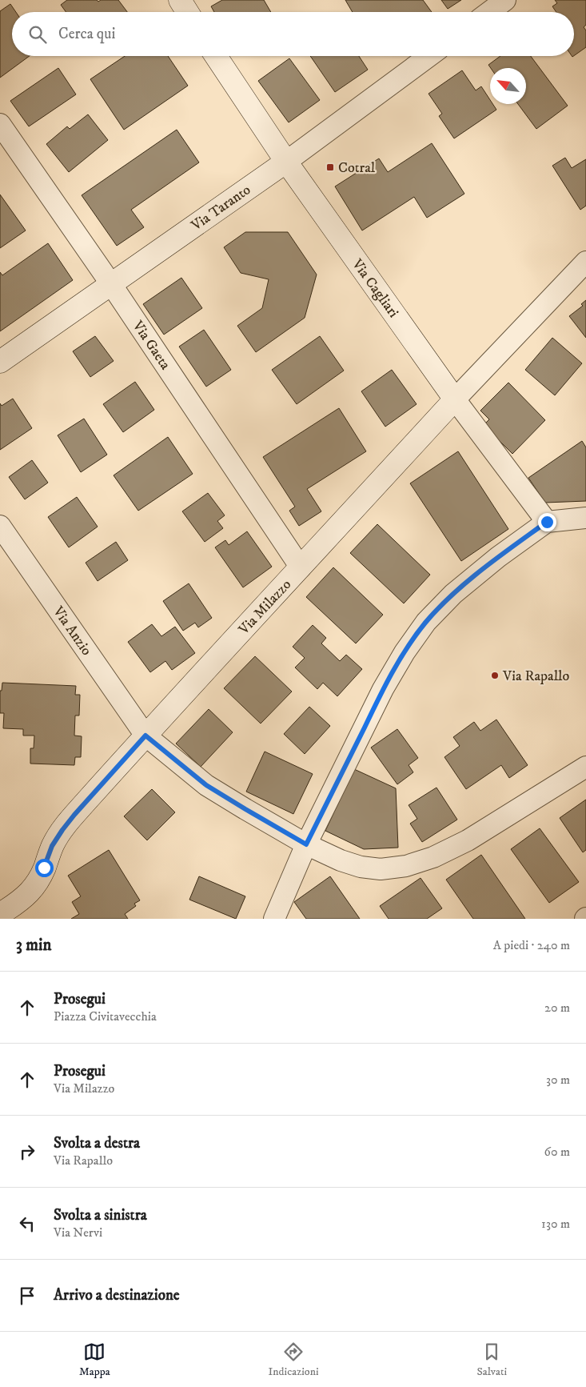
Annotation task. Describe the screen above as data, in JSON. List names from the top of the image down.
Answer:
{
  "streets": {
    "street": [
      "Via Taranto",
      "Via Cagliari",
      "Via Gaeta",
      "Via Milazzo",
      "Via Anzio"
    ]
  },
  "crossings": [
    ["Via Taranto", "Via Cagliari"],
    ["Via Taranto", "Via Gaeta"],
    ["Via Cagliari", "Via Milazzo"],
    ["Via Gaeta", "Via Milazzo"],
    ["Via Milazzo", "Via Anzio"]
  ],
  "places": {
    "transit": ["Cotral"],
    "other": ["Via Rapallo"]
  },
  "north": "top left",
  "page": {
    "search": "Cerca qui",
    "heading": ["3 min", "A piedi · 240 m"],
    "list": [
      ["Prosegui", "Piazza Civitavecchia", "20 m"],
      ["Prosegui", "Via Milazzo", "30 m"],
      ["Svolta a destra", "Via Rapallo", "60 m"],
      ["Svolta a sinistra", "Via Nervi", "130 m"],
      "Arrivo a destinazione"
    ],
    "nav": ["Mappa", "Indicazioni", "Salvati"]
  }
}
